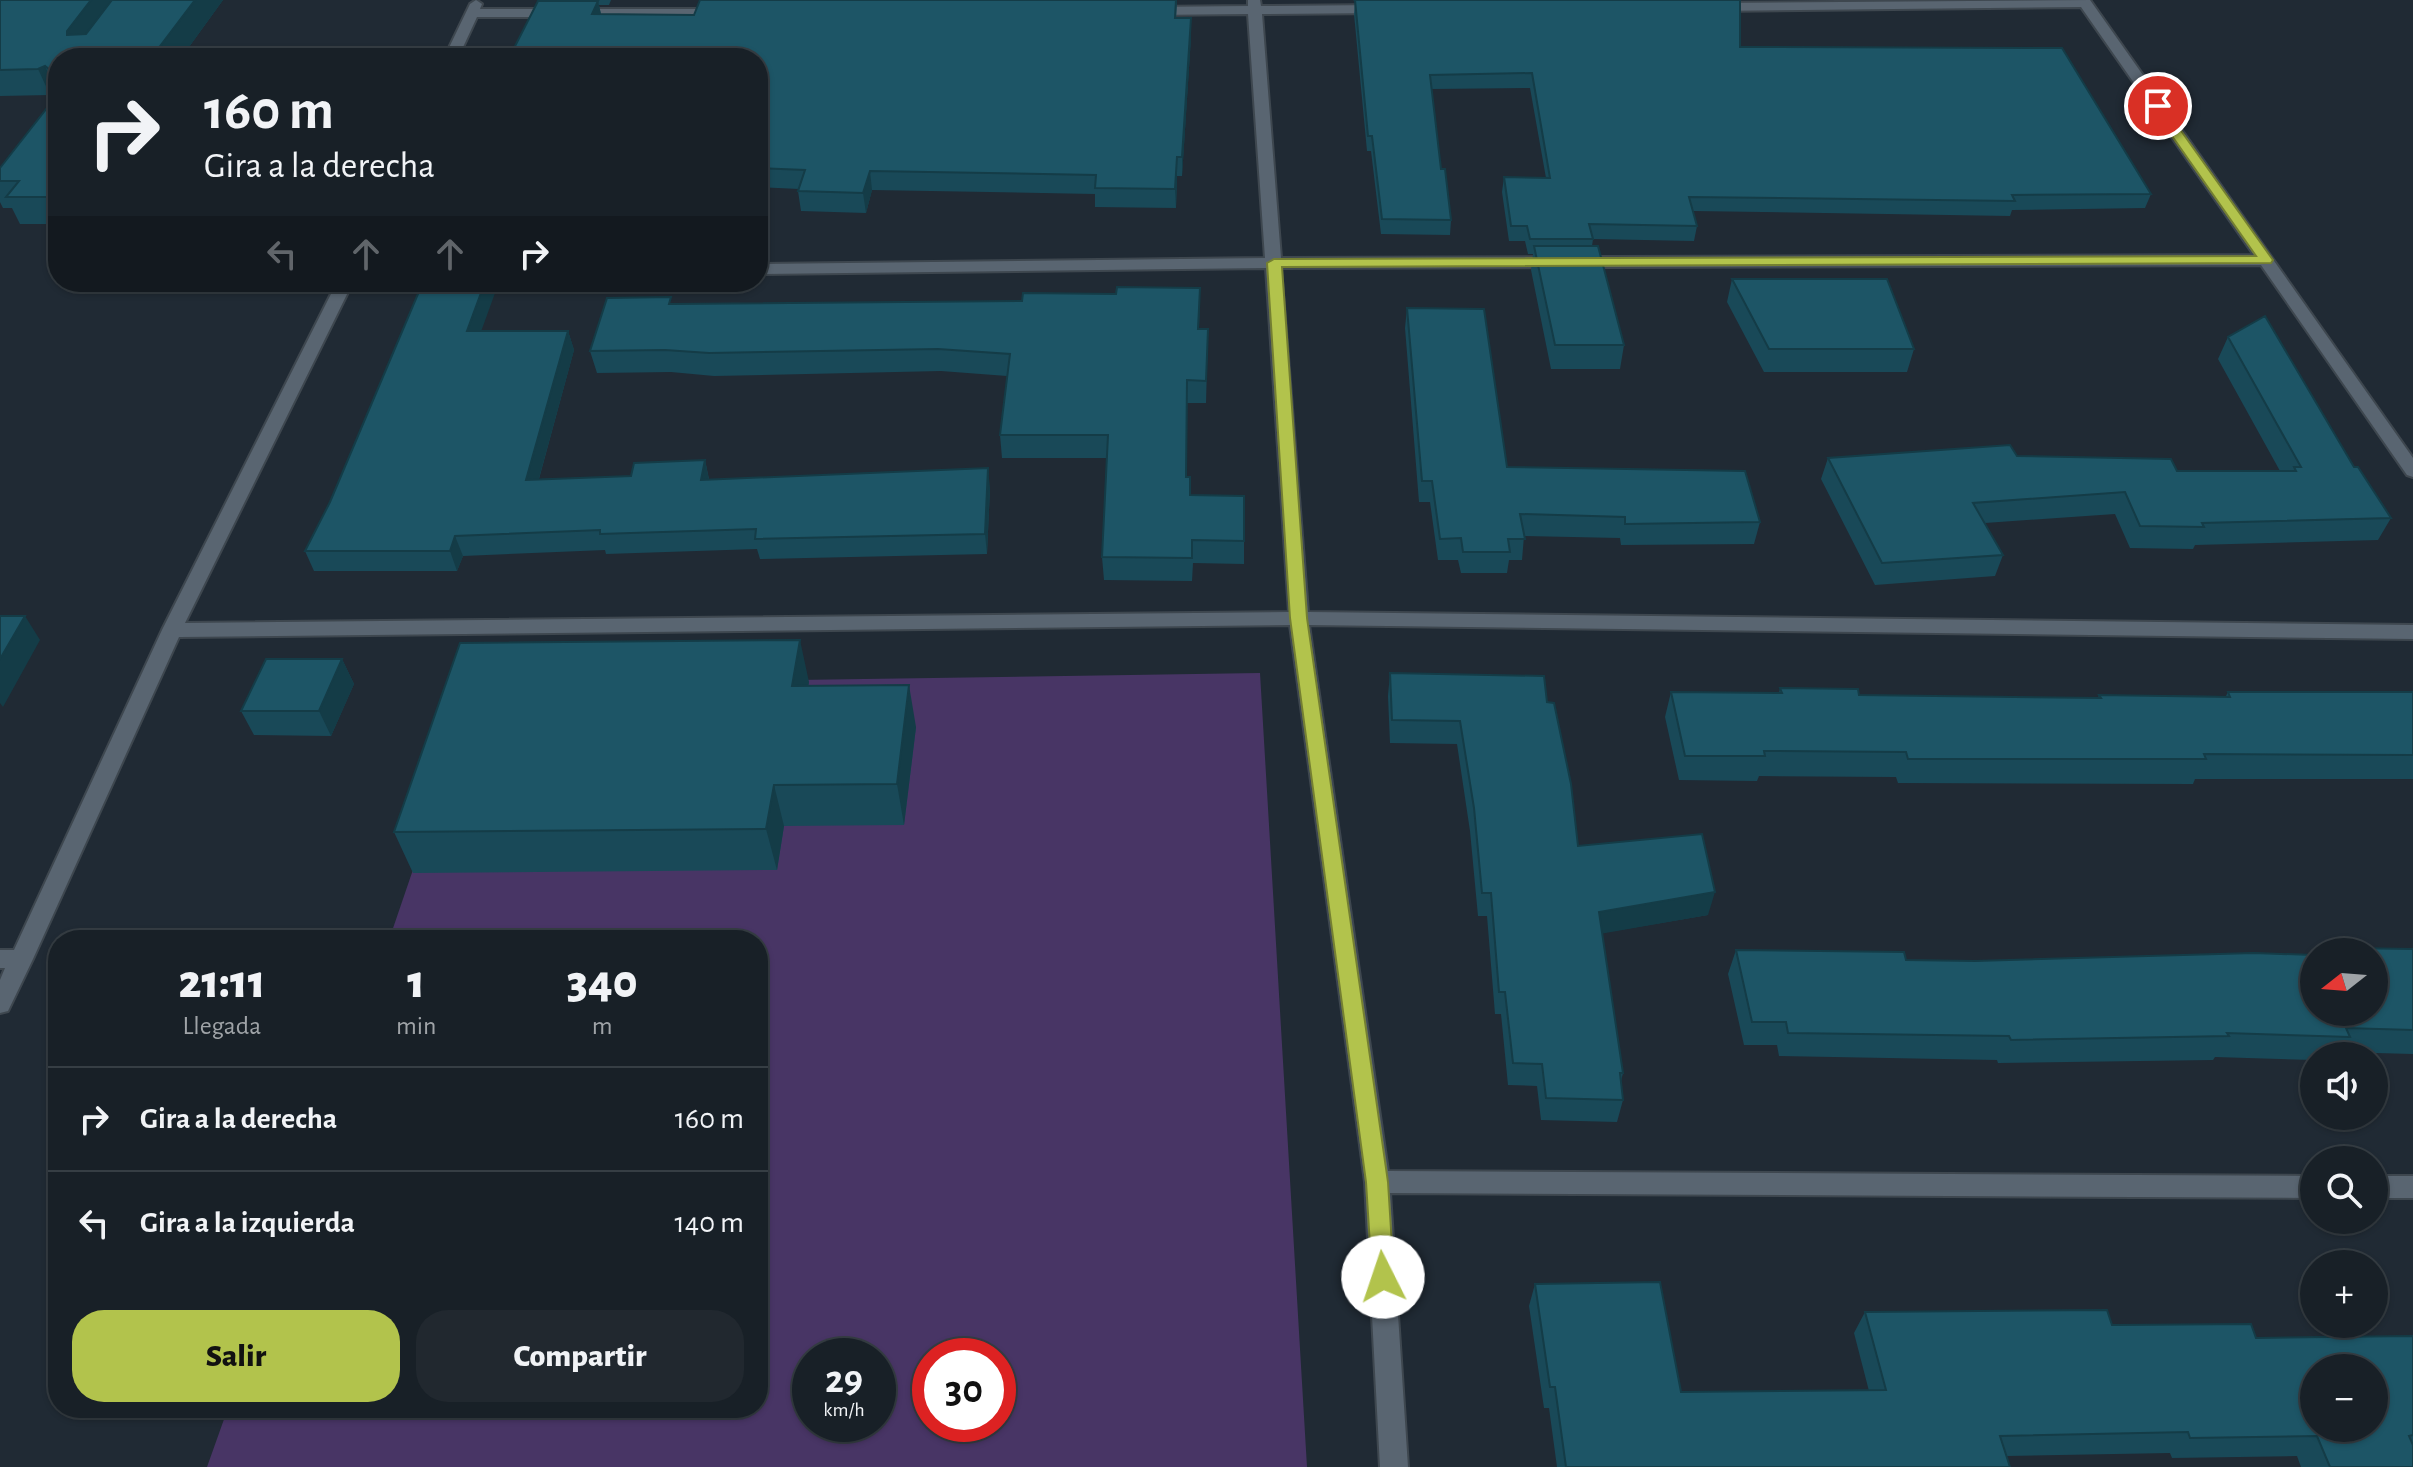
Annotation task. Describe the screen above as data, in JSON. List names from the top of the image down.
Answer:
{
  "north": "left",
  "page": {
    "turn": ["160 m", "Gira a la derecha"],
    "eta": [
      "21:11",
      "Llegada",
      "1",
      "min",
      "340",
      "m"
    ],
    "map_buttons": ["+", "−"],
    "list": [
      {
        "name": "Gira a la derecha",
        "value": "160 m"
      },
      {
        "name": "Gira a la izquierda",
        "value": "140 m"
      }
    ],
    "buttons": ["Salir", "Compartir"],
    "speed": "29 km/h",
    "limit": "30"
  }
}
